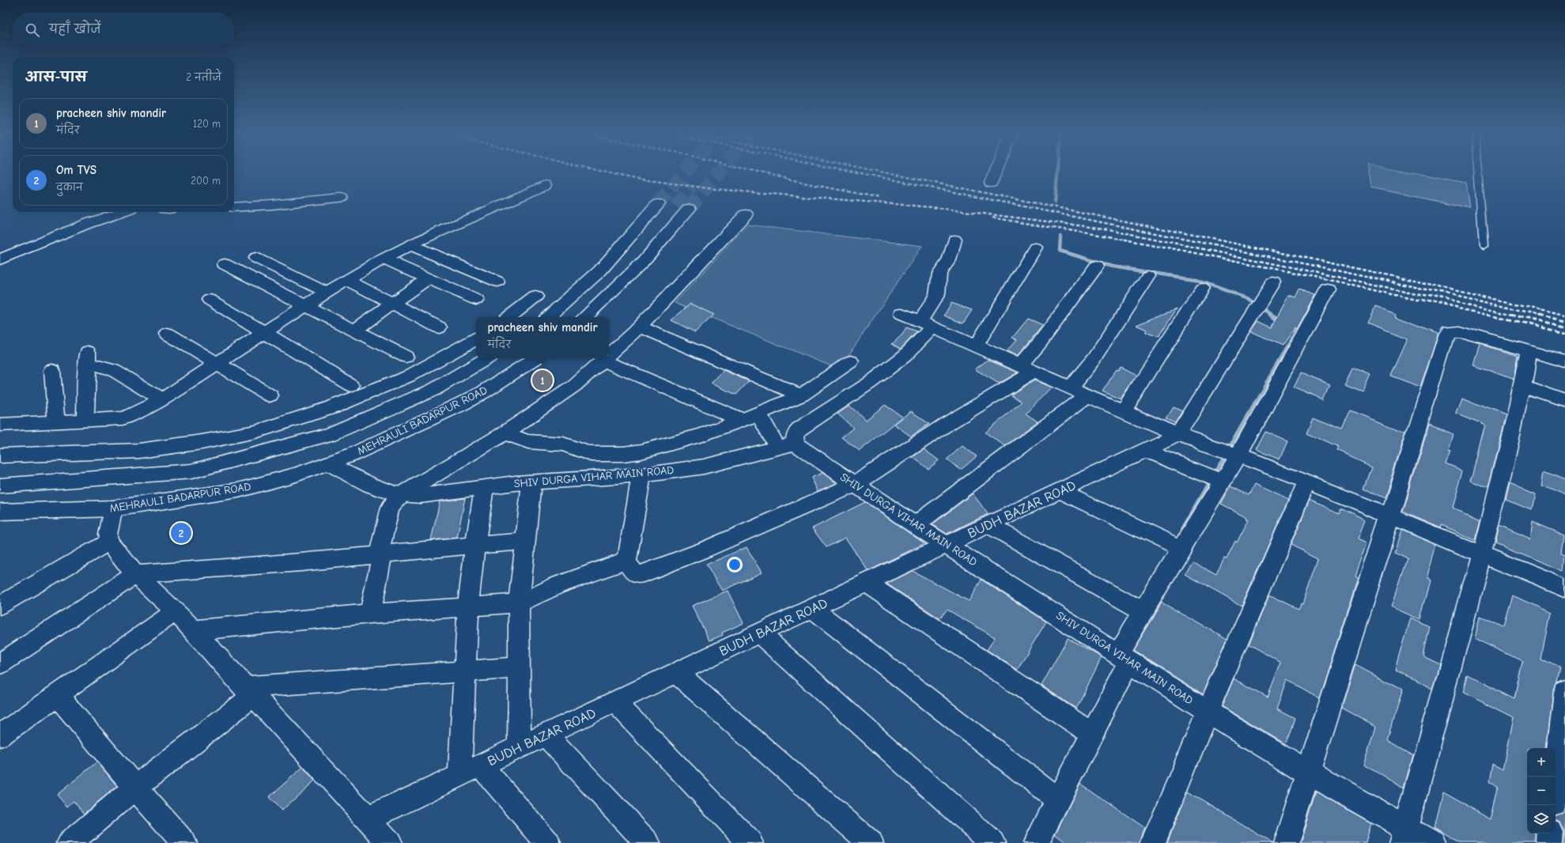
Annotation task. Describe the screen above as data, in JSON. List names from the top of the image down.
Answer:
{
  "streets": {
    "street": ["MEHRAULI BADARPUR ROAD", "SHIV DURGA VIHAR MAIN ROAD", "BUDH BAZAR ROAD"]
  },
  "crossings": [
    ["MEHRAULI BADARPUR ROAD", "SHIV DURGA VIHAR MAIN ROAD"],
    ["SHIV DURGA VIHAR MAIN ROAD", "BUDH BAZAR ROAD"]
  ],
  "page": {
    "search": "यहाँ खोजें",
    "heading": ["आस-पास", "2 नतीजे"],
    "list": [
      {
        "mark": "1",
        "name": "pracheen shiv mandir",
        "note": "मंदिर",
        "value": "120 m"
      },
      {
        "mark": "2",
        "name": "Om TVS",
        "note": "दुकान",
        "value": "200 m"
      }
    ],
    "popup": ["pracheen shiv mandir", "मंदिर"],
    "pins": ["1", "2"],
    "map_buttons": ["+", "−"]
  }
}
